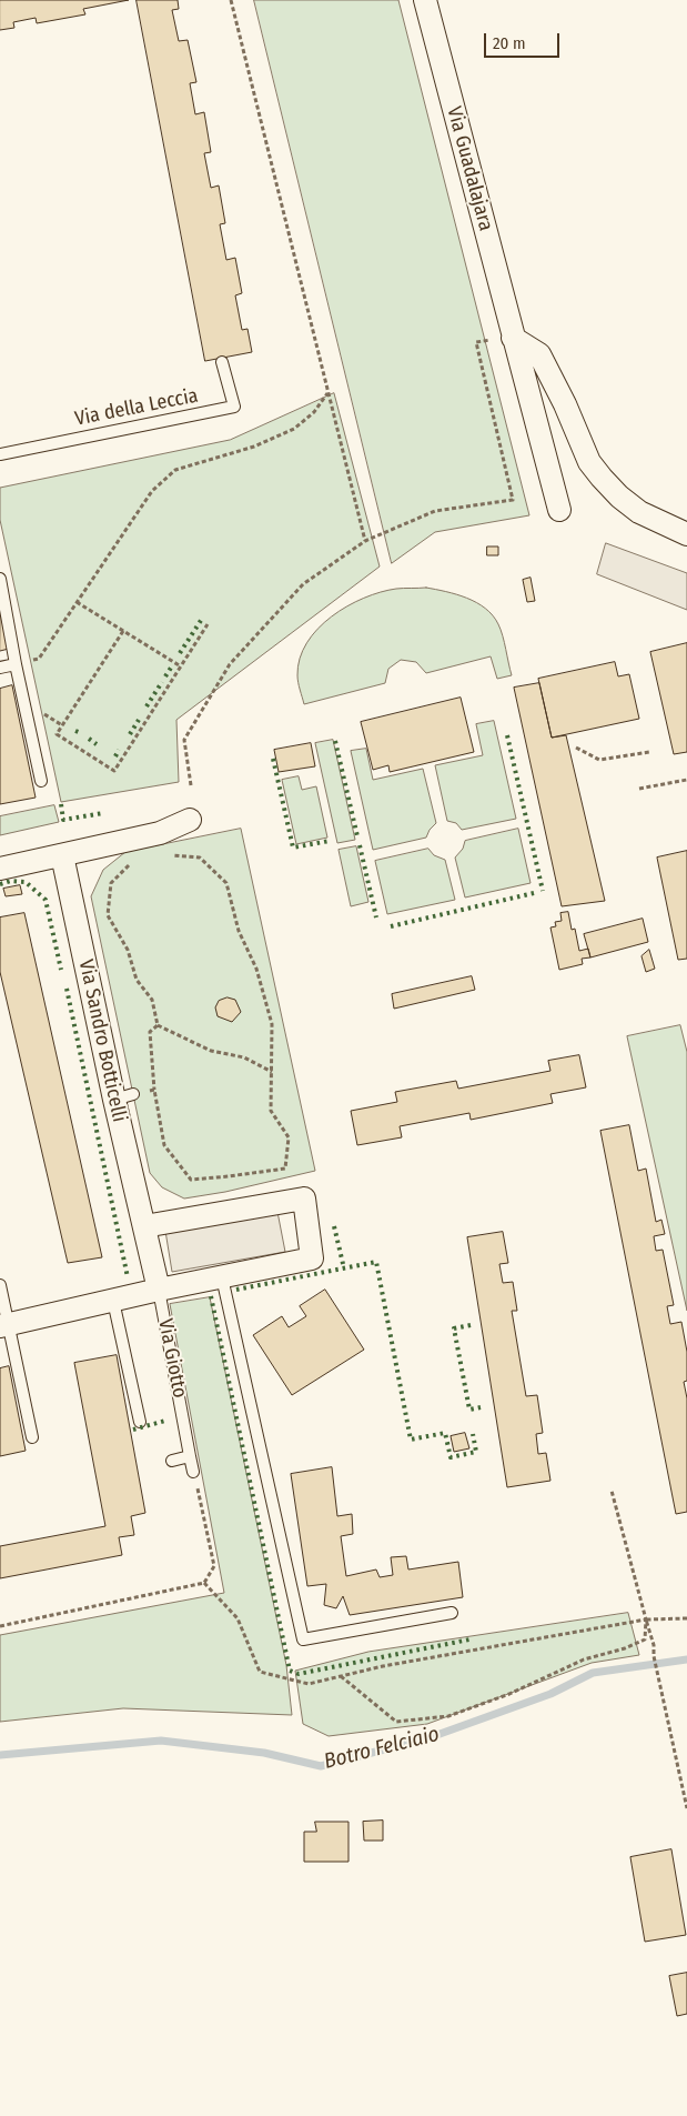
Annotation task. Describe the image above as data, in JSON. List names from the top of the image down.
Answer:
{
  "streets": {
    "street": ["Via Guadalajara", "Via Sandro Botticelli"],
    "lane": ["Via della Leccia", "Via Giotto"]
  },
  "crossings": [
    ["Via Sandro Botticelli", "Via Giotto"]
  ],
  "water": ["Botro Felciaio"],
  "scale_bar": "20 m"
}
